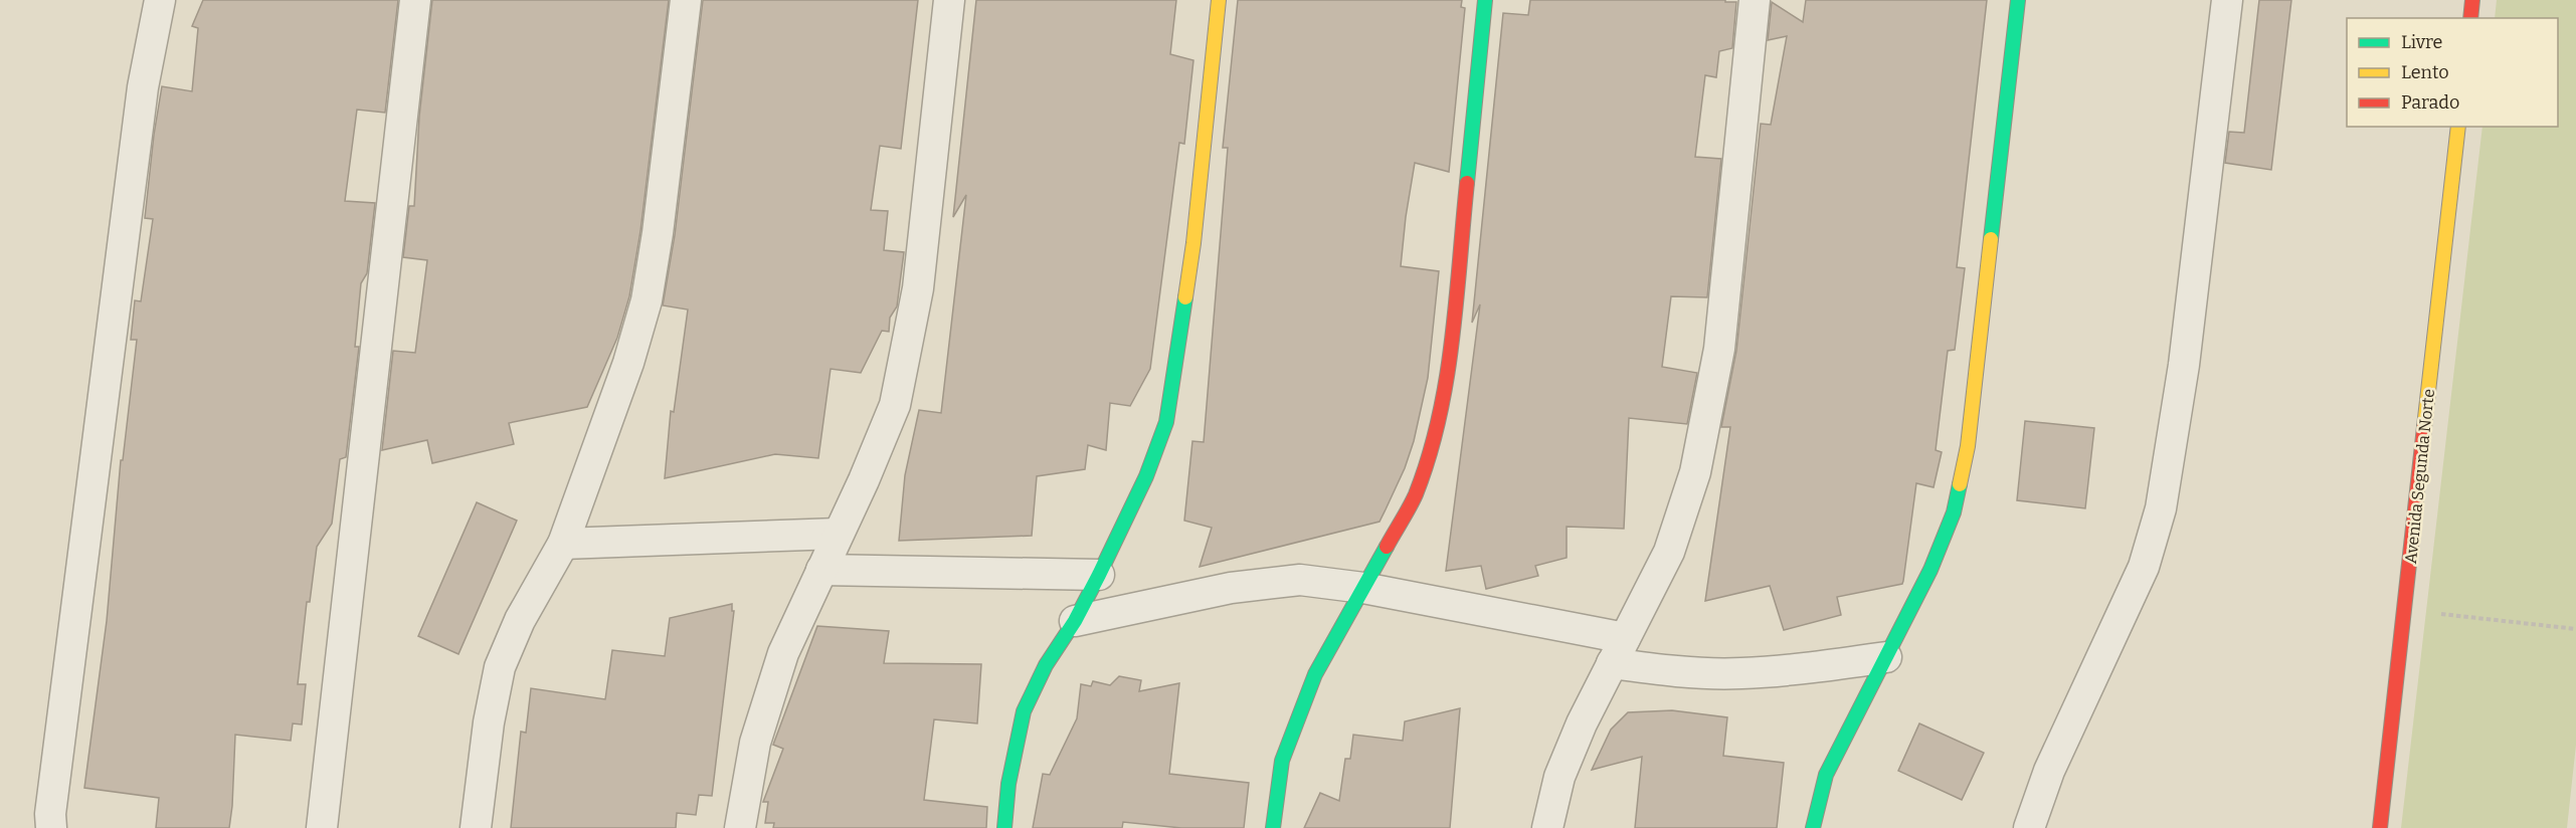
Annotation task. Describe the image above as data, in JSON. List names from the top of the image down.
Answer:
{
  "streets": {
    "street": ["Avenida Segunda Norte"]
  },
  "legend": ["Livre", "Lento", "Parado"]
}
